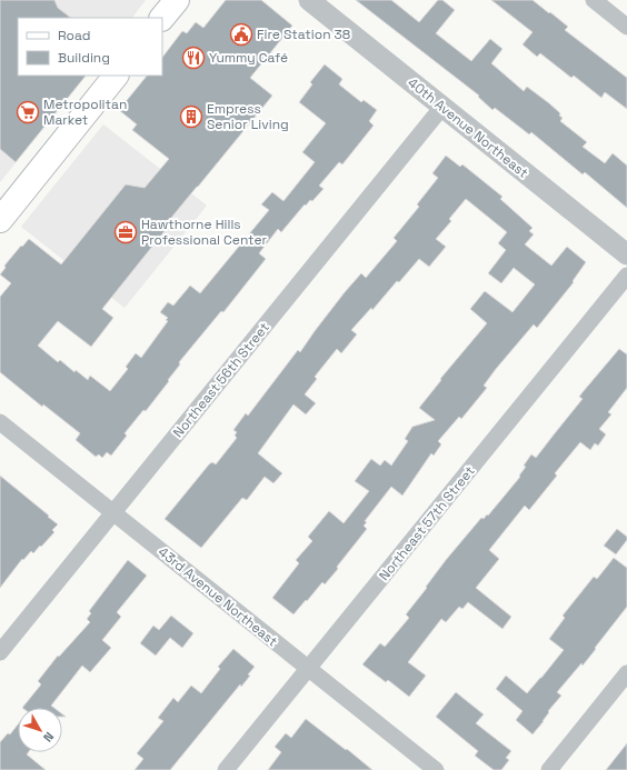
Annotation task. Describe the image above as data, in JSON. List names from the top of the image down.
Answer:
{
  "streets": {
    "street": [
      "40th Avenue Northeast",
      "Northeast 56th Street",
      "Northeast 57th Street",
      "43rd Avenue Northeast"
    ]
  },
  "crossings": [
    ["40th Avenue Northeast", "Northeast 56th Street"],
    ["Northeast 56th Street", "43rd Avenue Northeast"],
    ["Northeast 57th Street", "43rd Avenue Northeast"]
  ],
  "places": {
    "public building": ["Fire Station 38"],
    "restaurant": ["Yummy Café"],
    "supermarket": ["Metropolitan Market"],
    "building": ["Empress Senior Living"],
    "office": ["Hawthorne Hills Professional Center"]
  },
  "legend": ["Road", "Building"],
  "north": "bottom right"
}
